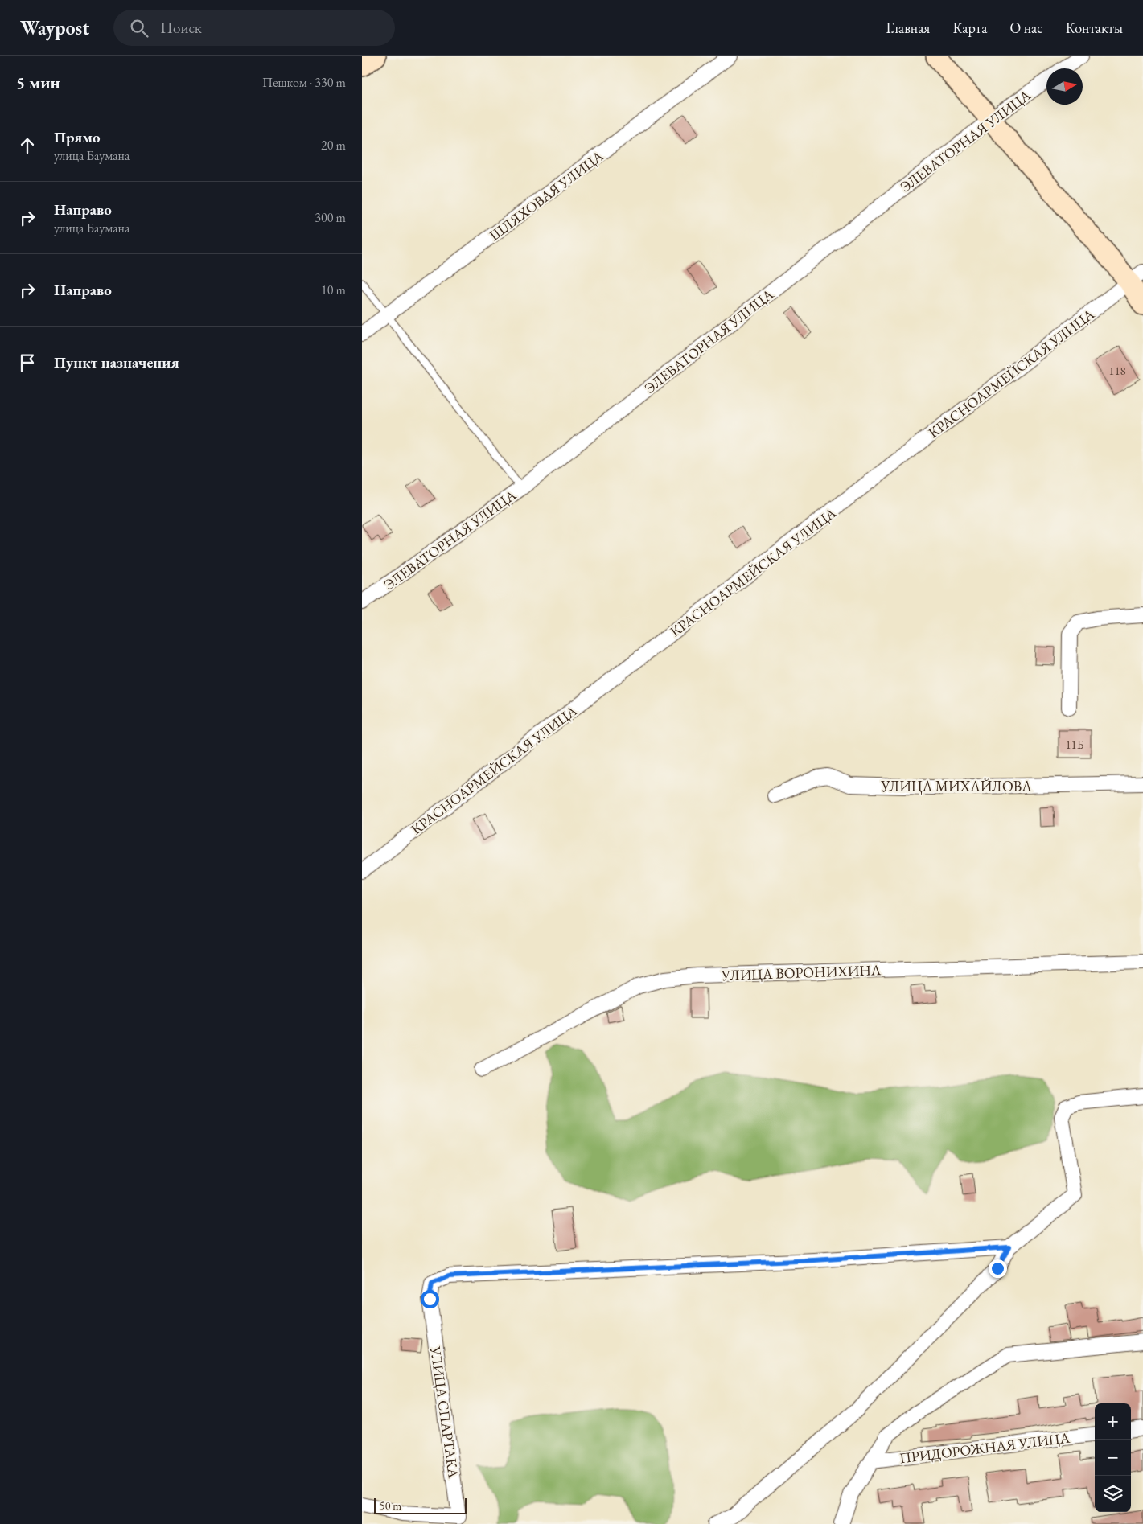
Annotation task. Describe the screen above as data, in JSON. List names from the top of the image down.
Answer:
{
  "streets": {
    "street": [
      "ЭЛЕВАТОРНАЯ УЛИЦА",
      "ШЛЯХОВАЯ УЛИЦА",
      "КРАСНОАРМЕЙСКАЯ УЛИЦА",
      "УЛИЦА МИХАЙЛОВА",
      "УЛИЦА ВОРОНИХИНА",
      "УЛИЦА СПАРТАКА",
      "ПРИДОРОЖНАЯ УЛИЦА"
    ]
  },
  "house_numbers": ["118", "11Б"],
  "scale_bar": "50 m",
  "north": "right",
  "page": {
    "header": "Waypost",
    "search": "Поиск",
    "nav": [
      "Главная",
      "Карта",
      "О нас",
      "Контакты"
    ],
    "heading": ["5 мин", "Пешком · 330 m"],
    "list": [
      ["Прямо", "улица Баумана", "20 m"],
      ["Направо", "улица Баумана", "300 m"],
      ["Направо", "10 m"],
      "Пункт назначения"
    ],
    "map_buttons": ["+", "−"],
    "scale": "50 m"
  }
}
